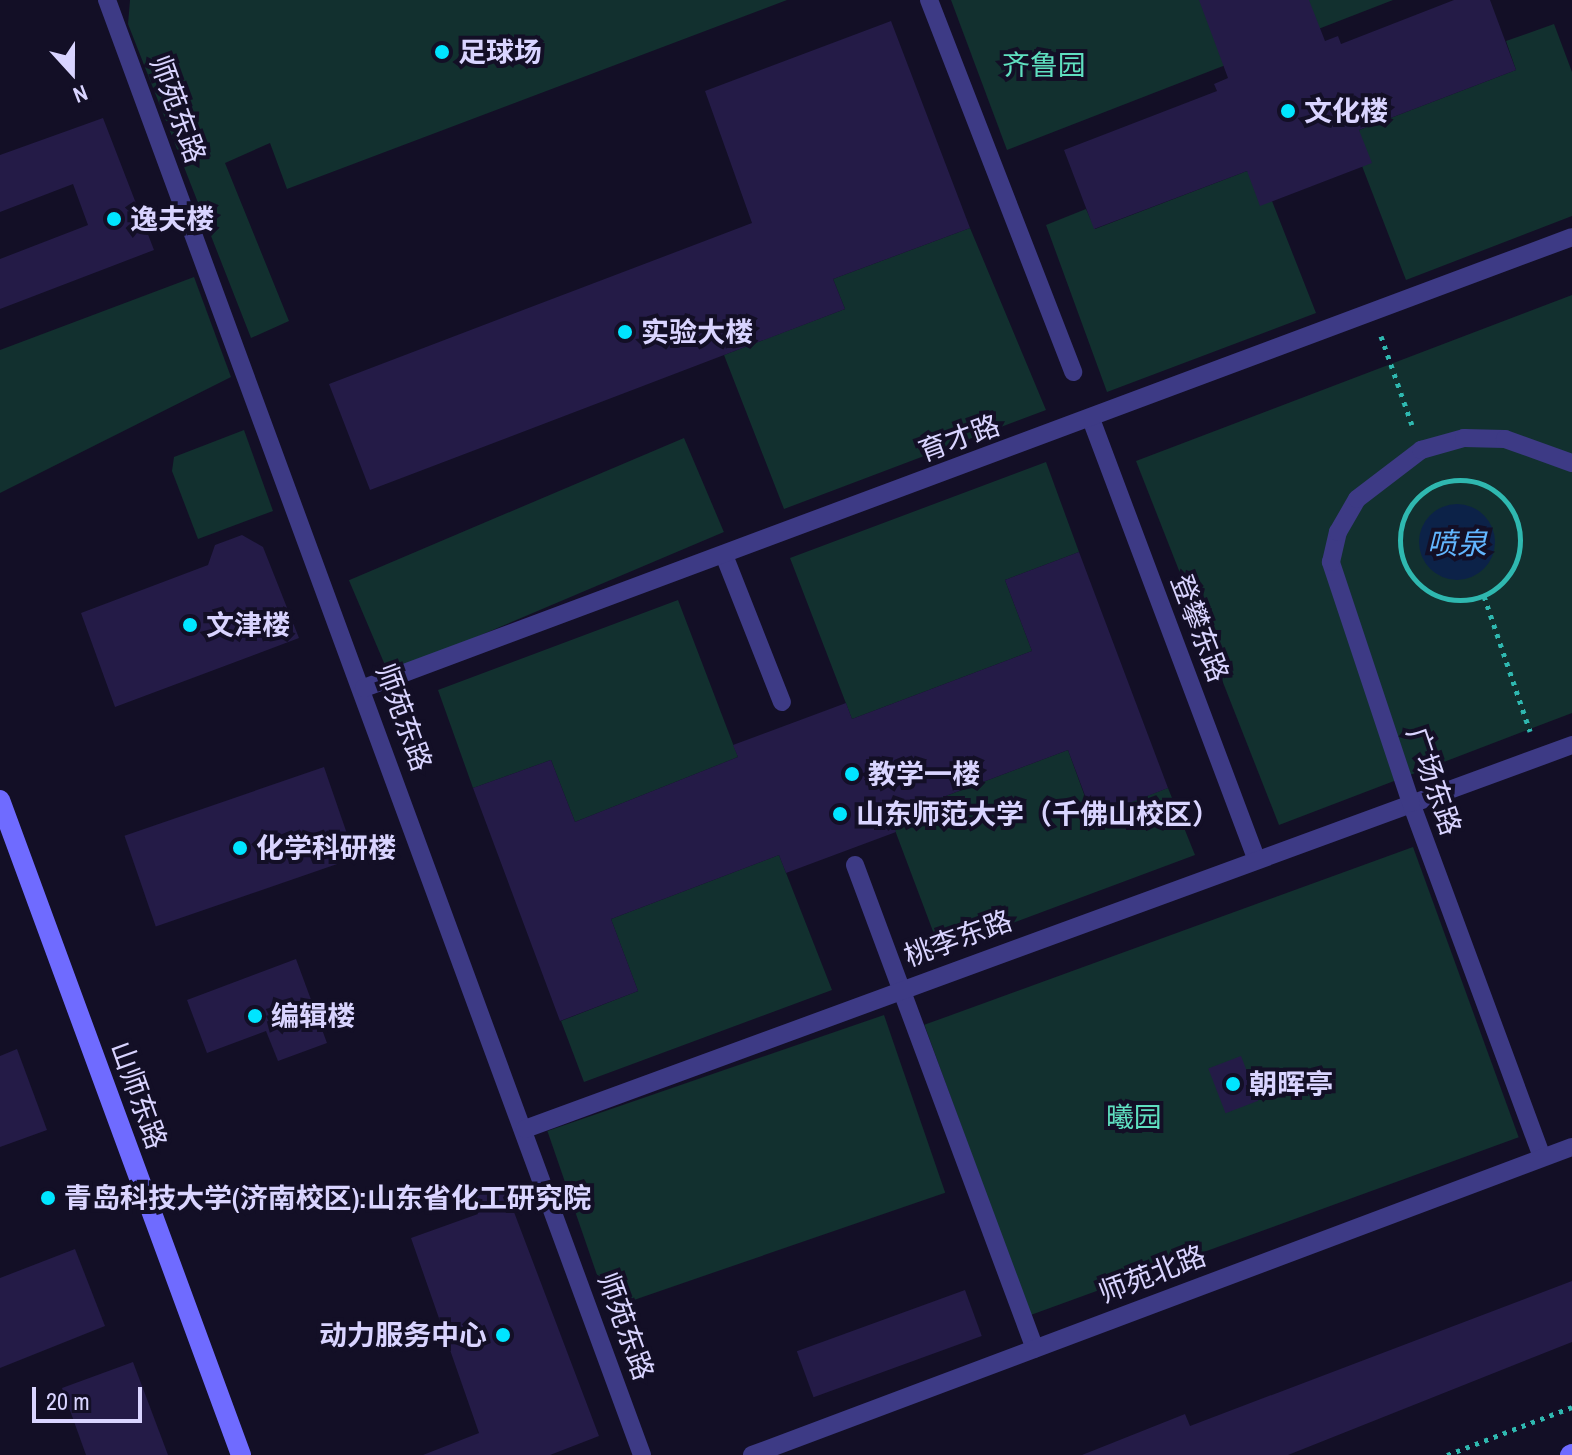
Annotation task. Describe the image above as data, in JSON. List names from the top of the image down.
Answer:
{
  "streets": {
    "main road": ["山师东路"],
    "lane": [
      "师苑东路",
      "育才路",
      "登攀东路",
      "广场东路",
      "桃李东路",
      "师苑北路"
    ]
  },
  "crossings": [
    ["师苑东路", "育才路"],
    ["师苑东路", "桃李东路"],
    ["育才路", "登攀东路"],
    ["登攀东路", "桃李东路"],
    ["广场东路", "桃李东路"],
    ["广场东路", "师苑北路"]
  ],
  "water": ["喷泉"],
  "parks": ["齐鲁园", "曦园"],
  "places": [
    "足球场",
    "文化楼",
    "逸夫楼",
    "实验大楼",
    "文津楼",
    "教学一楼",
    "山东师范大学（千佛山校区）",
    "化学科研楼",
    "编辑楼",
    "朝晖亭",
    "青岛科技大学(济南校区):山东省化工研究院",
    "动力服务中心"
  ],
  "scale_bar": "20 m",
  "north": "bottom"
}
